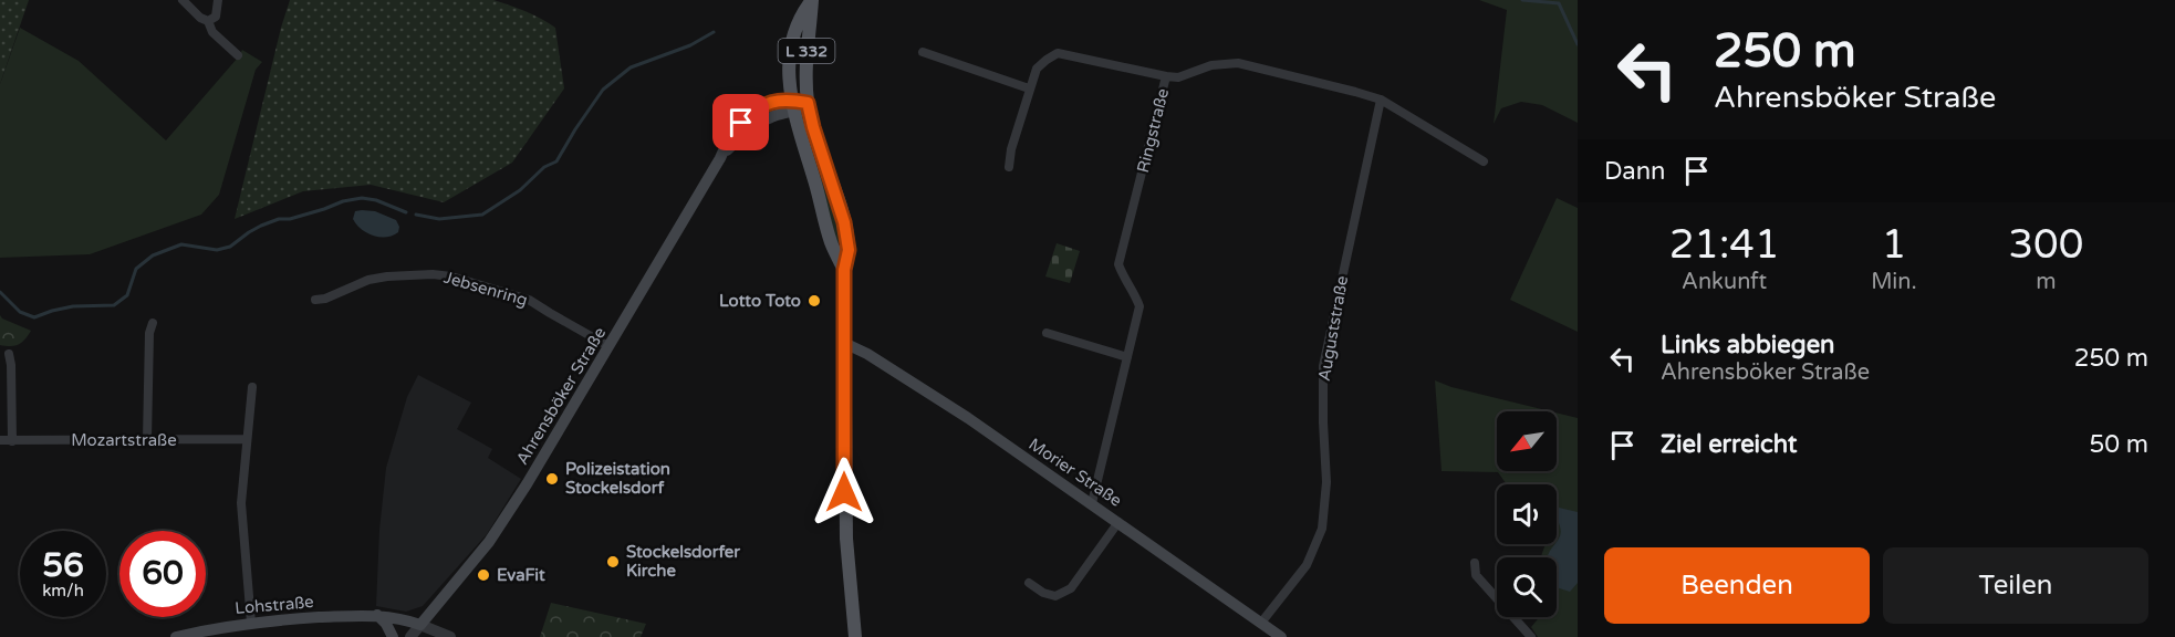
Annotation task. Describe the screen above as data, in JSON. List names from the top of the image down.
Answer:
{
  "streets": {
    "main road": [
      "L 332",
      "Ahrensböker Straße",
      "Morier Straße",
      "Lohstraße"
    ],
    "street": [
      "Ringstraße",
      "Jebsenring",
      "Auguststraße",
      "Mozartstraße"
    ]
  },
  "crossings": [
    ["L 332", "Ahrensböker Straße"],
    ["L 332", "Morier Straße"],
    ["Ringstraße", "Auguststraße"],
    ["Ringstraße", "Morier Straße"],
    ["Jebsenring", "Ahrensböker Straße"],
    ["Auguststraße", "Morier Straße"],
    ["Ahrensböker Straße", "Lohstraße"]
  ],
  "places": [
    "Lotto Toto",
    "Polizeistation Stockelsdorf",
    "Stockelsdorfer Kirche",
    "EvaFit"
  ],
  "north": "bottom left",
  "page": {
    "turn": ["250 m", "Ahrensböker Straße"],
    "then": "Dann",
    "eta": [
      "21:41",
      "Ankunft",
      "1",
      "Min.",
      "300",
      "m"
    ],
    "list": [
      {
        "name": "Links abbiegen",
        "note": "Ahrensböker Straße",
        "value": "250 m"
      },
      {
        "name": "Ziel erreicht",
        "value": "50 m"
      }
    ],
    "speed": "56 km/h",
    "limit": "60",
    "buttons": ["Beenden", "Teilen"]
  }
}
